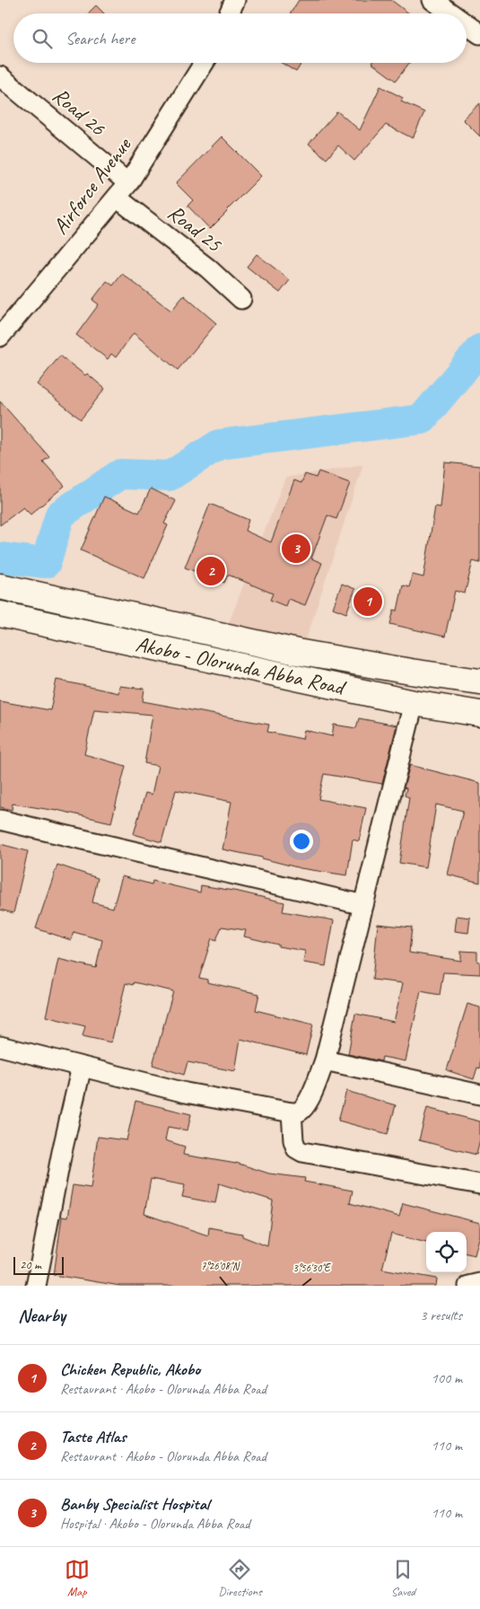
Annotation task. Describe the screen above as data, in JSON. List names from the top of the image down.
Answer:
{
  "streets": {
    "main road": ["Akobo - Olorunda Abba Road"],
    "street": ["Road 26", "Airforce Avenue", "Road 25"]
  },
  "crossings": [
    ["Road 26", "Airforce Avenue"],
    ["Road 26", "Road 25"],
    ["Airforce Avenue", "Road 25"]
  ],
  "scale_bar": "20 m",
  "page": {
    "search": "Search here",
    "pins": ["3", "2", "1"],
    "scale": "20 m",
    "heading": ["Nearby", "3 results"],
    "list": [
      {
        "mark": "1",
        "name": "Chicken Republic, Akobo",
        "note": "Restaurant · Akobo - Olorunda Abba Road",
        "value": "100 m"
      },
      {
        "mark": "2",
        "name": "Taste Atlas",
        "note": "Restaurant · Akobo - Olorunda Abba Road",
        "value": "110 m"
      },
      {
        "mark": "3",
        "name": "Banby Specialist Hospital",
        "note": "Hospital · Akobo - Olorunda Abba Road",
        "value": "110 m"
      }
    ],
    "nav": ["Map", "Directions", "Saved"]
  },
  "coordinates": ["7°26'08\"N", "3°56'30\"E"]
}
